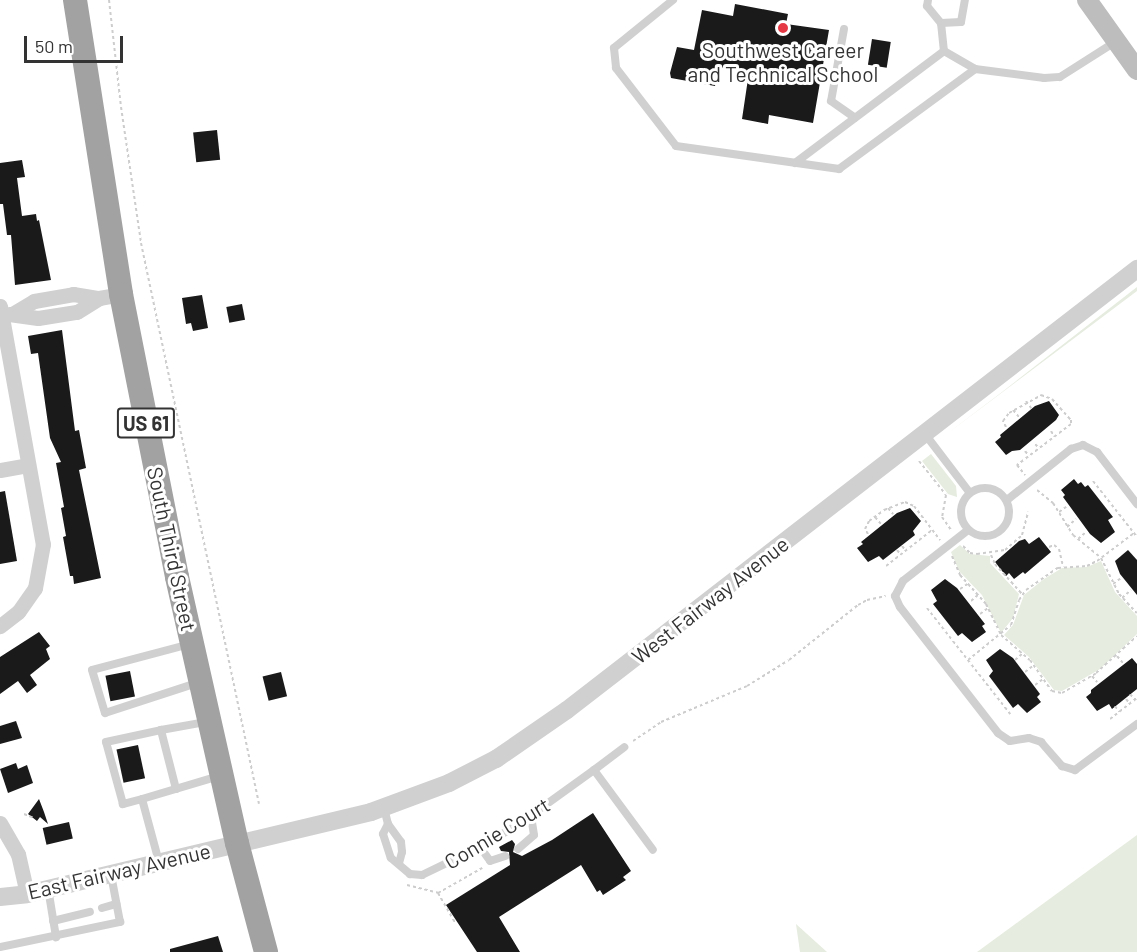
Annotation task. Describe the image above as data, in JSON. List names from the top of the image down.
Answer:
{
  "streets": {
    "highway": ["US 61", "South Third Street"],
    "street": ["West Fairway Avenue", "East Fairway Avenue"],
    "lane": ["Connie Court"]
  },
  "crossings": [
    ["South Third Street", "West Fairway Avenue"],
    ["South Third Street", "East Fairway Avenue"],
    ["West Fairway Avenue", "East Fairway Avenue"]
  ],
  "places": ["Southwest Career and Technical School"],
  "scale_bar": "50 m"
}
